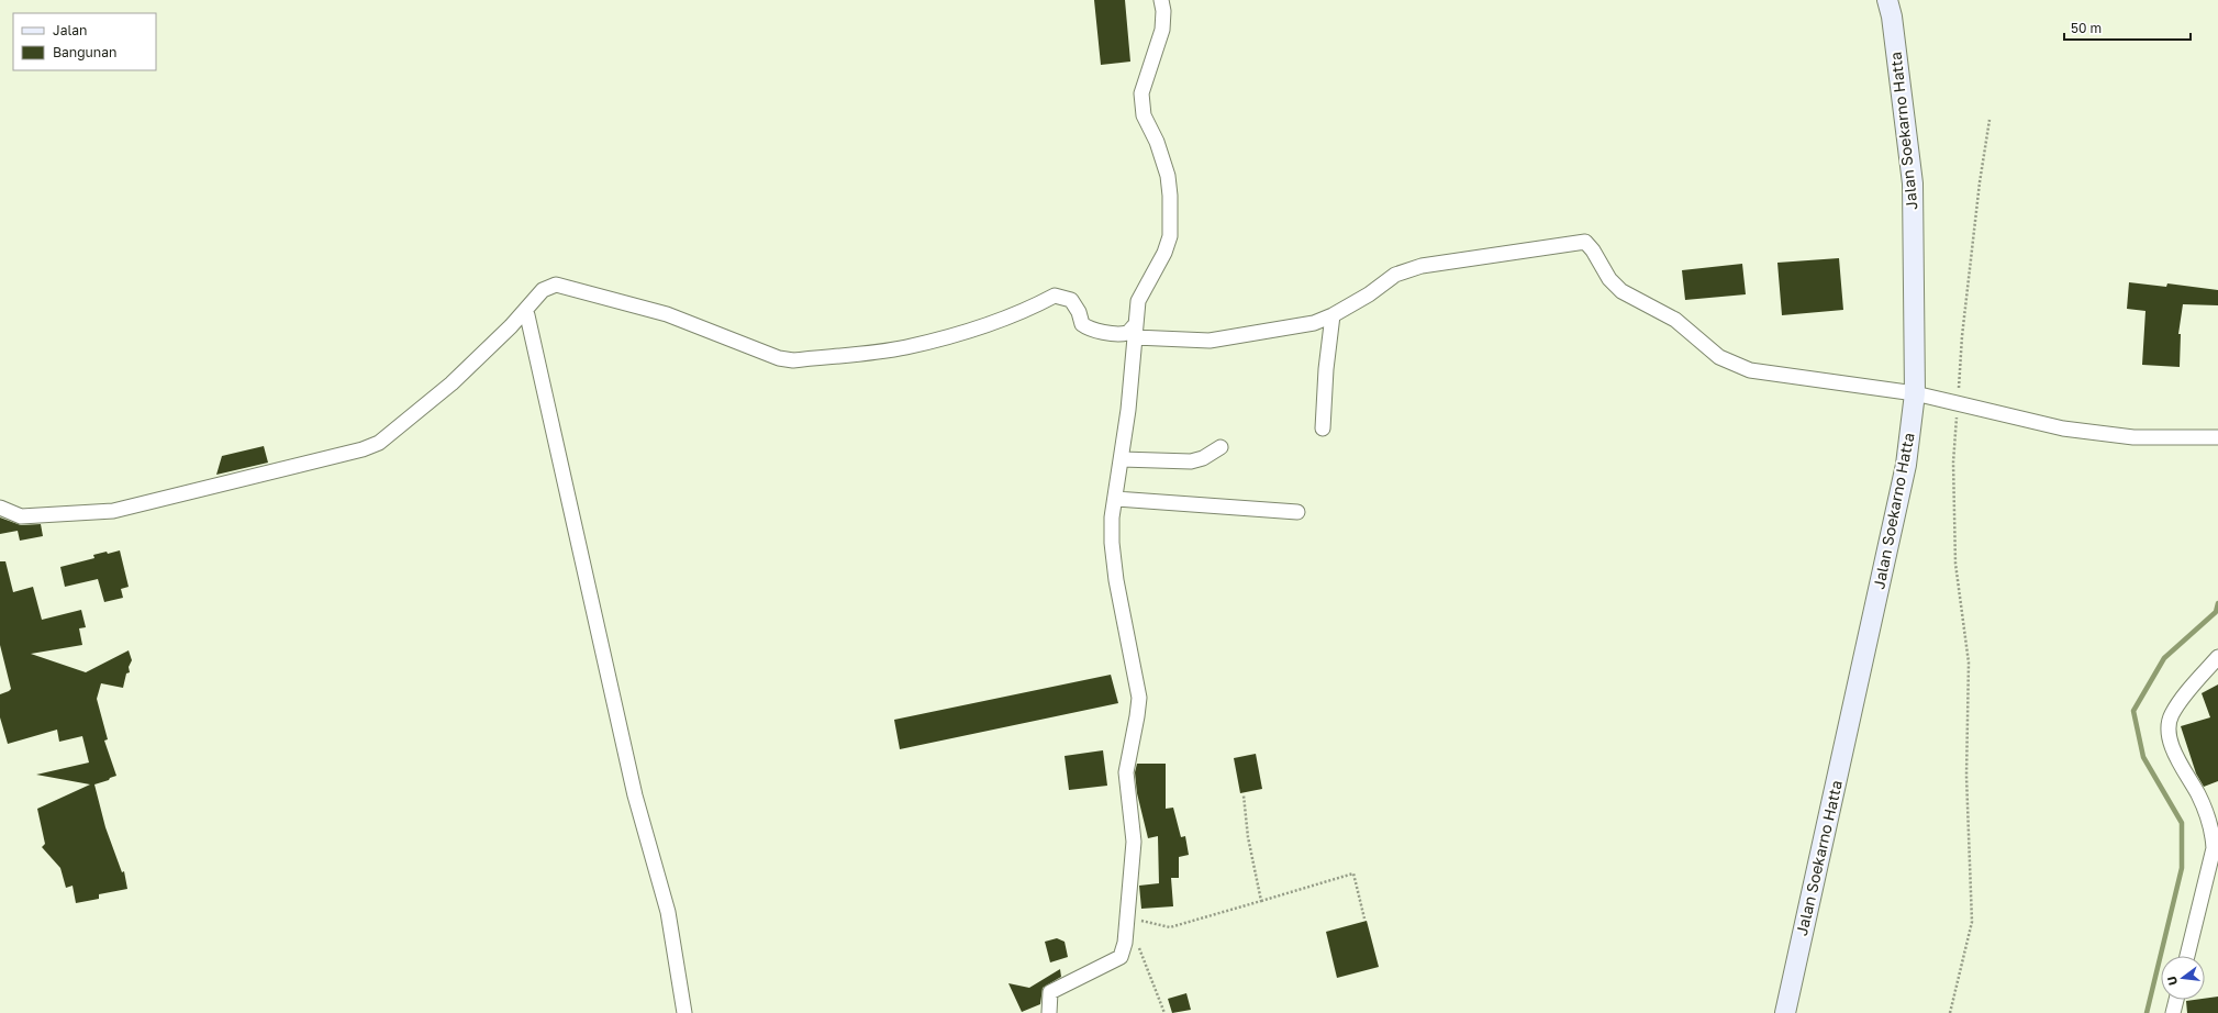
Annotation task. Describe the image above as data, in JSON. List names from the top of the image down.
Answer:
{
  "streets": {
    "street": ["Jalan Soekarno Hatta"]
  },
  "legend": ["Jalan", "Bangunan"],
  "scale_bar": "50 m",
  "north": "left"
}
